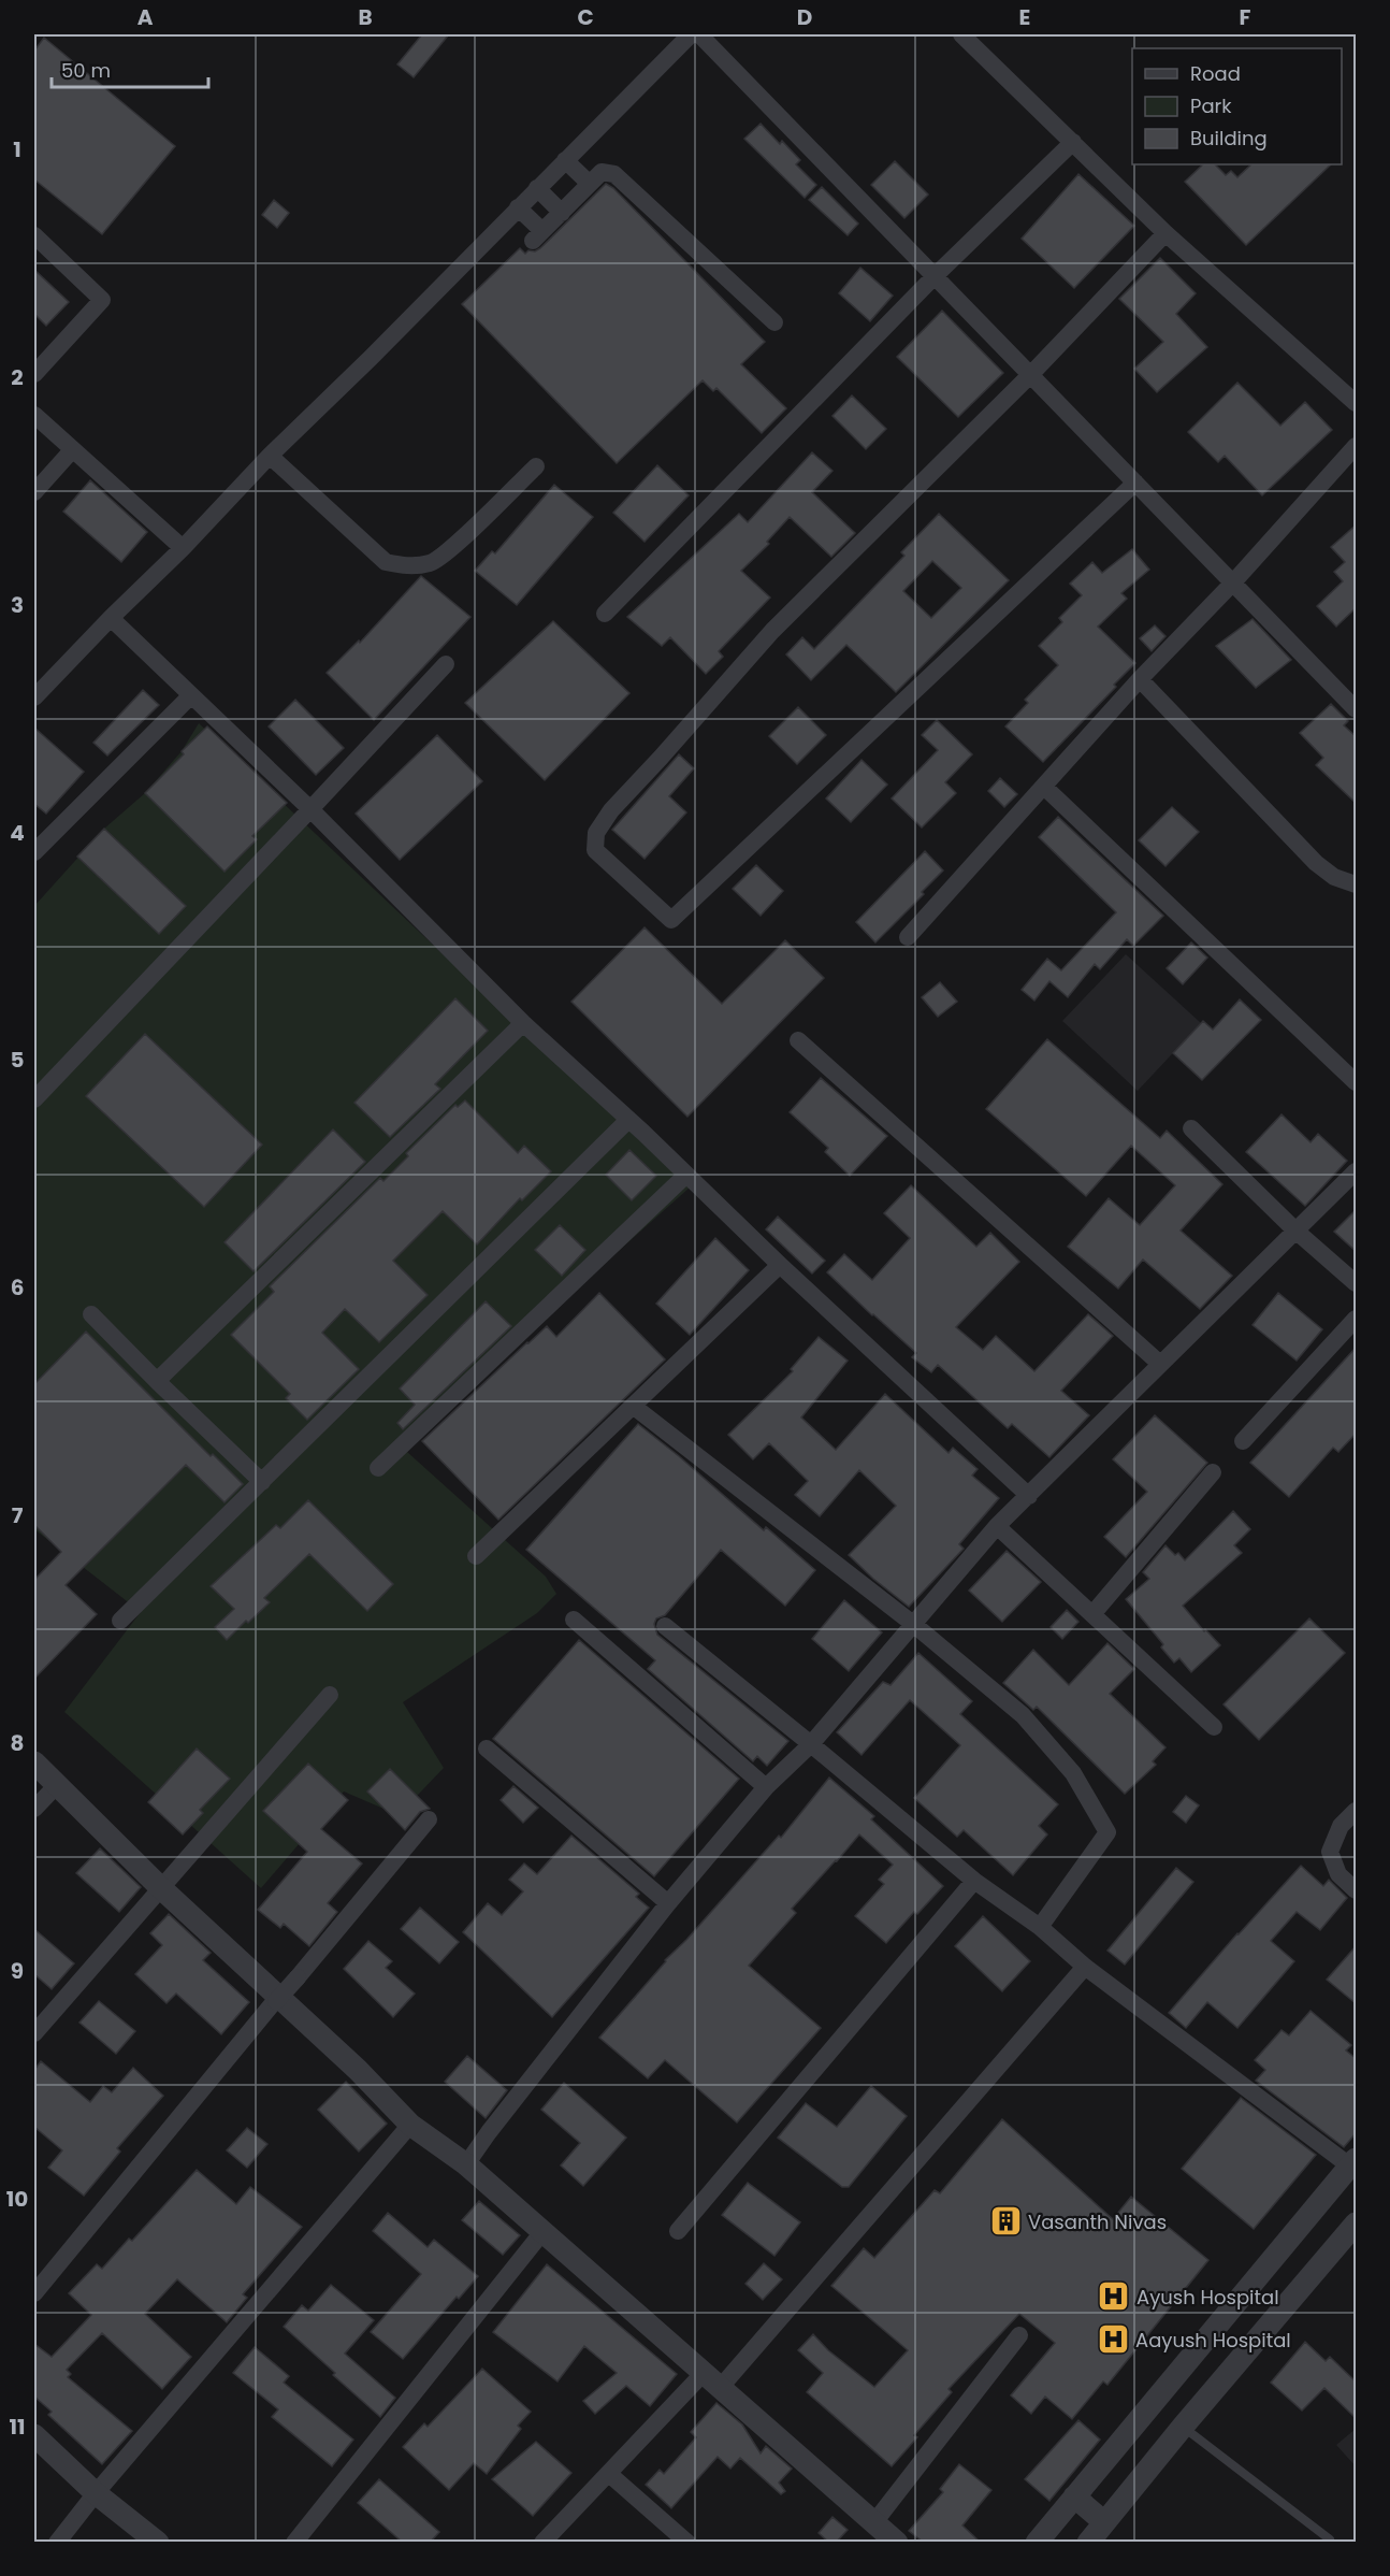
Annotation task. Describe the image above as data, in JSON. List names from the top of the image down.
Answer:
{
  "places": {
    "building": ["Vasanth Nivas"],
    "hospital": ["Ayush Hospital", "Aayush Hospital"]
  },
  "legend": ["Road", "Park", "Building"],
  "scale_bar": "50 m",
  "grid": {
    "columns": [
      "A",
      "B",
      "C",
      "D",
      "E",
      "F"
    ],
    "rows": [
      "1",
      "2",
      "3",
      "4",
      "5",
      "6",
      "7",
      "8",
      "9",
      "10",
      "11"
    ]
  }
}
